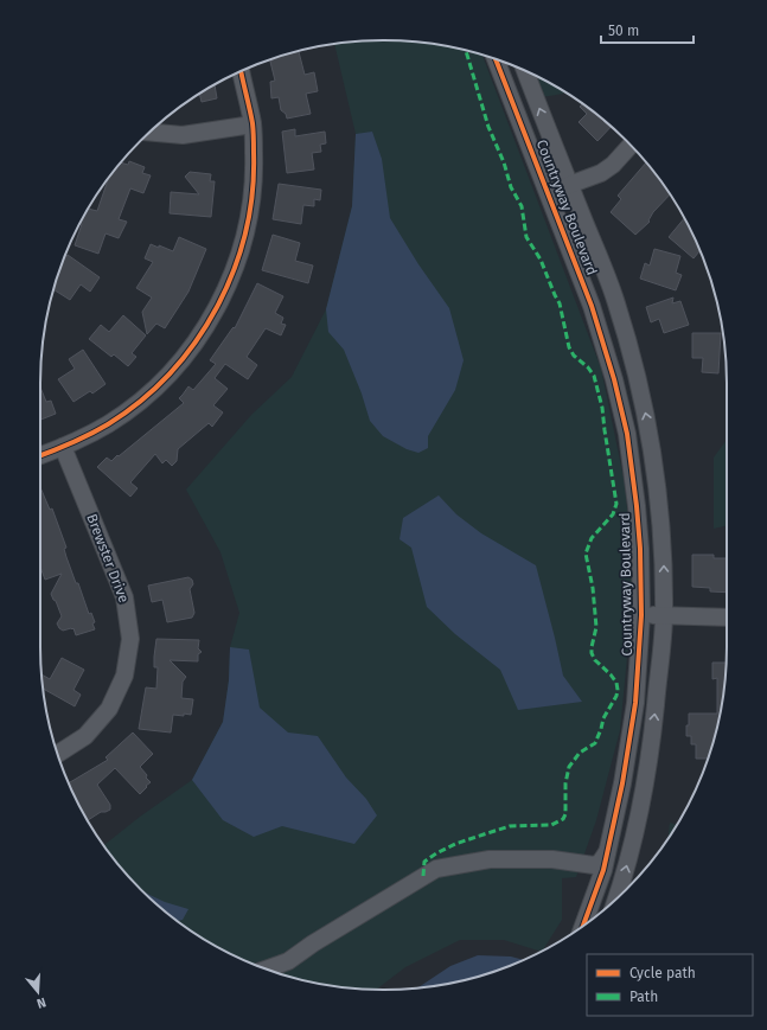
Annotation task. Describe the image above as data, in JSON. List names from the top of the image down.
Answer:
{
  "streets": {
    "street": ["Countryway Boulevard", "Brewster Drive"]
  },
  "legend": ["Cycle path", "Path"],
  "scale_bar": "50 m",
  "north": "bottom"
}
